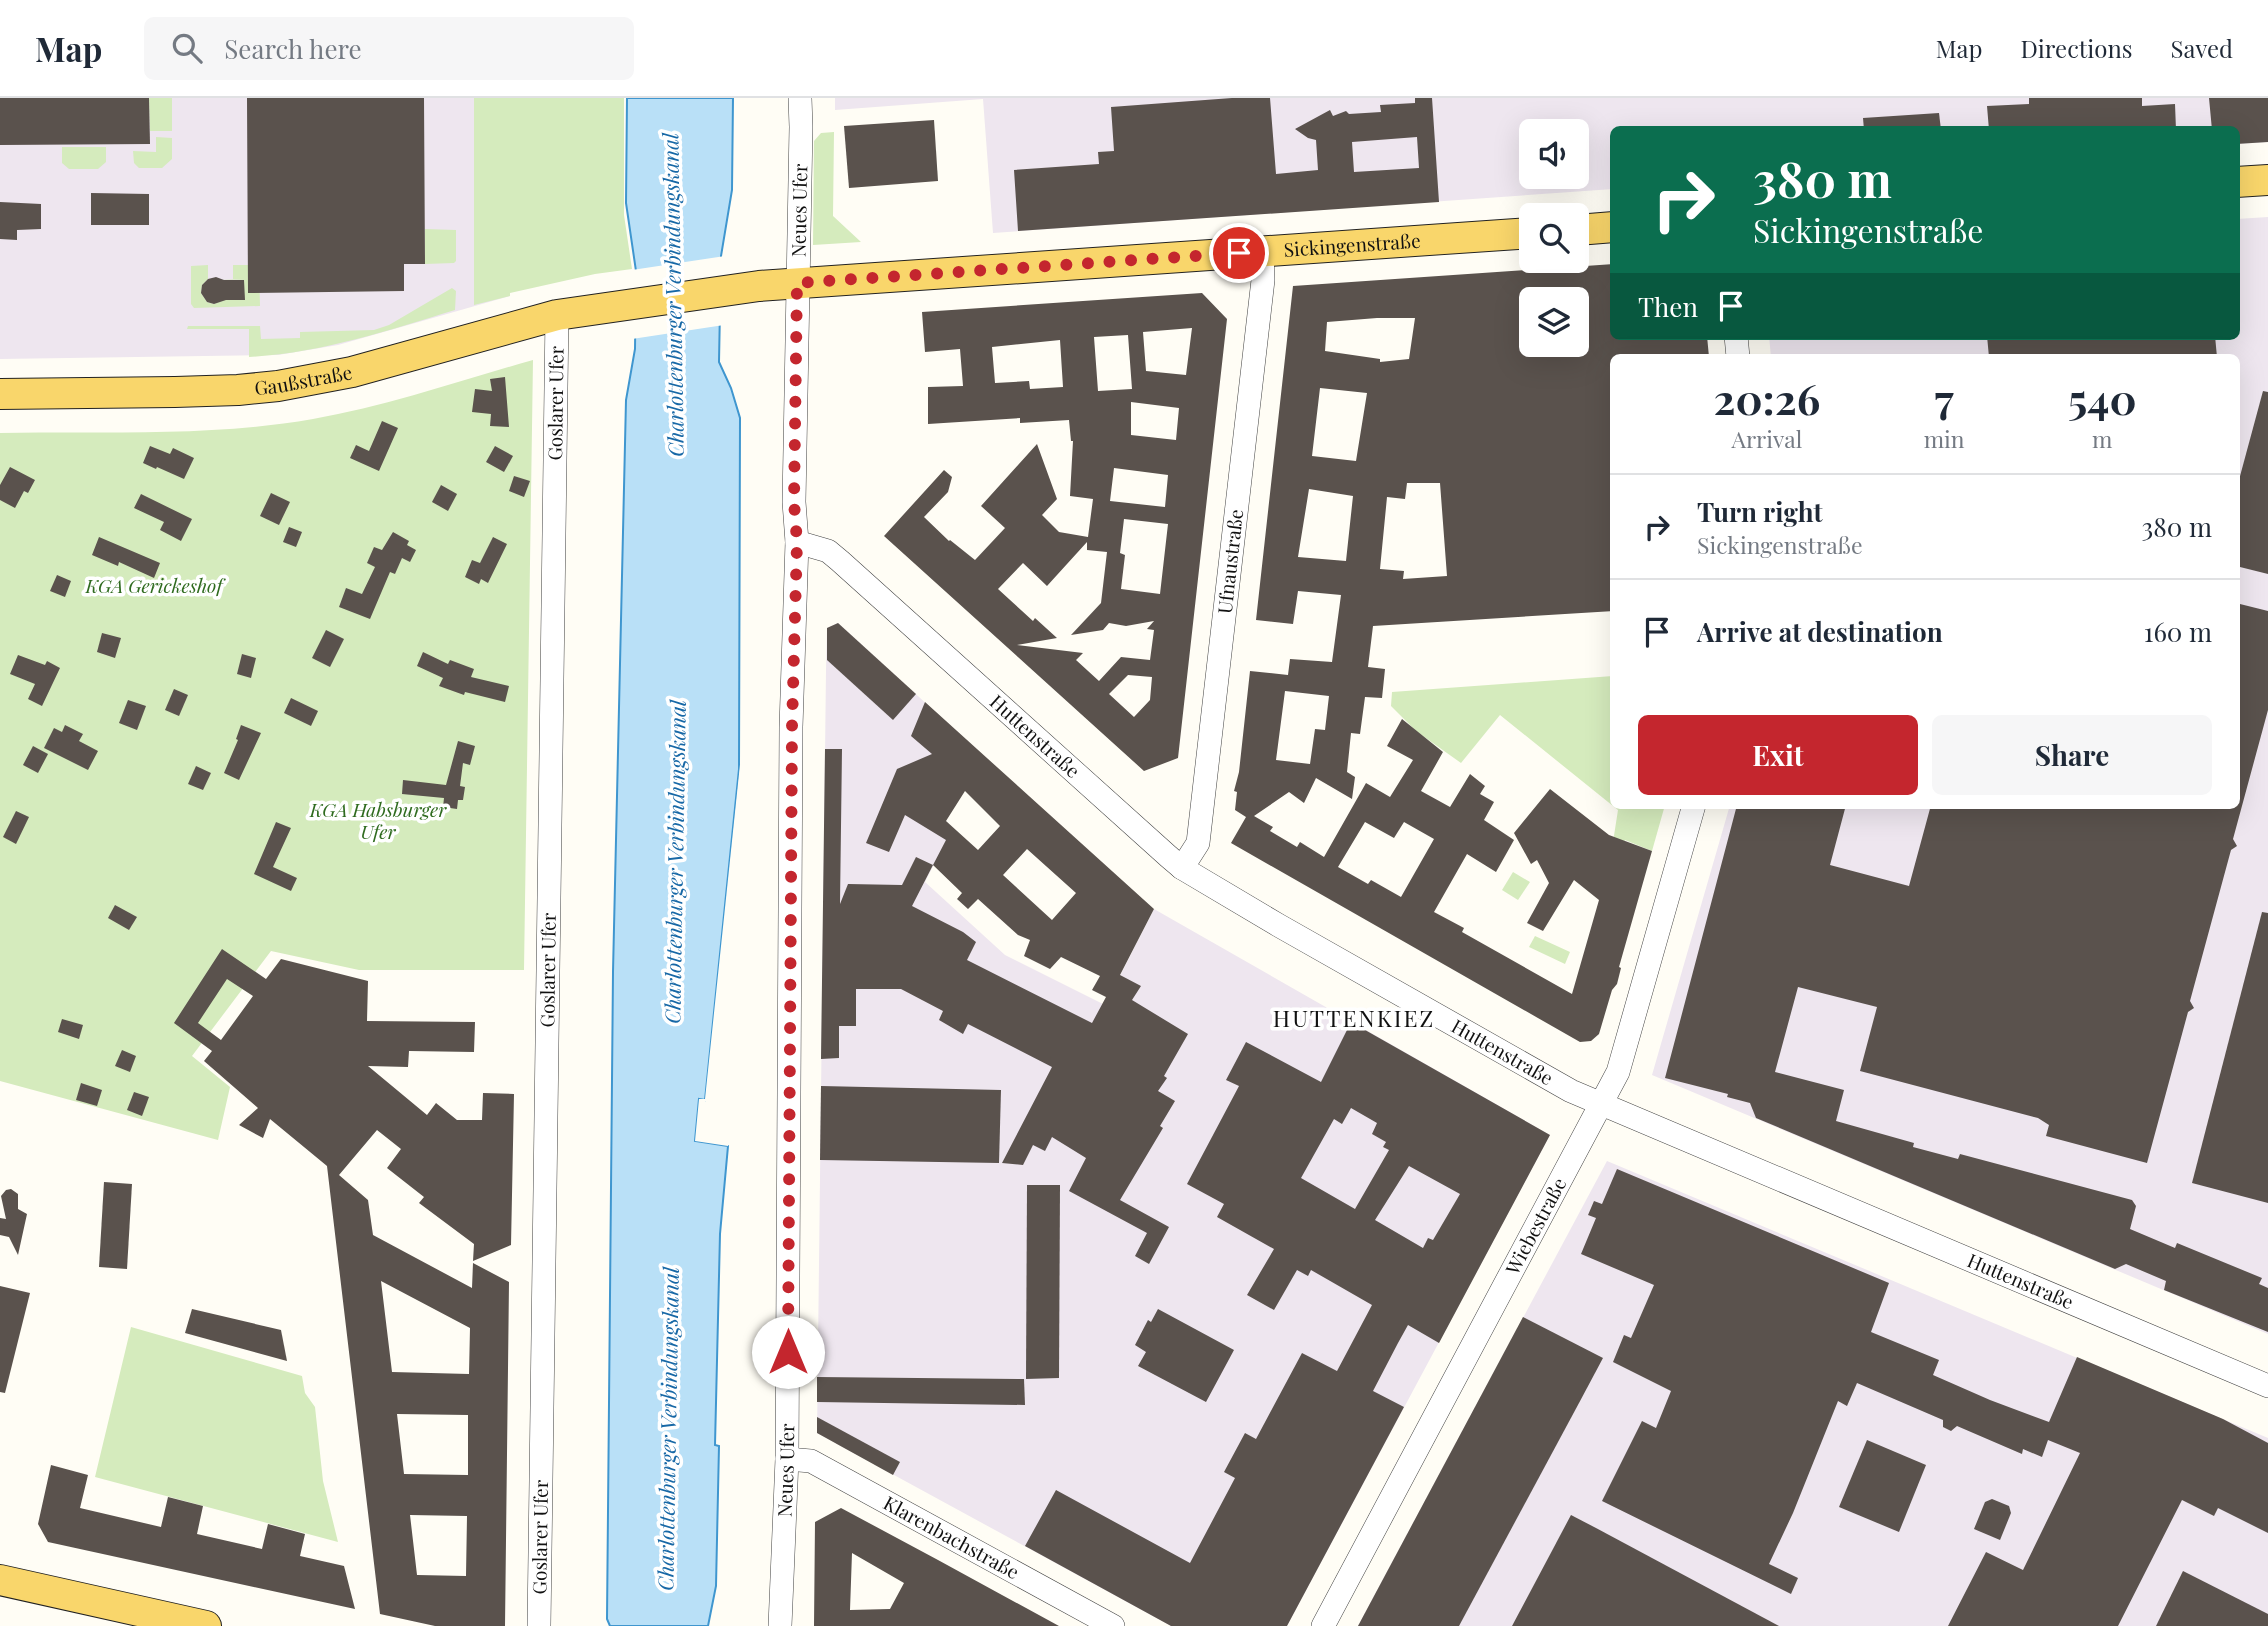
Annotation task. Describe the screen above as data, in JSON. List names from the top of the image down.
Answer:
{
  "streets": {
    "main road": ["Sickingenstraße", "Gaußstraße"],
    "street": [
      "Neues Ufer",
      "Goslarer Ufer",
      "Ufnaustraße",
      "Huttenstraße",
      "Wiebestraße",
      "Klarenbachstraße"
    ]
  },
  "crossings": [
    ["Neues Ufer", "Sickingenstraße"],
    ["Neues Ufer", "Huttenstraße"],
    ["Neues Ufer", "Klarenbachstraße"],
    ["Sickingenstraße", "Gaußstraße"],
    ["Sickingenstraße", "Ufnaustraße"],
    ["Gaußstraße", "Goslarer Ufer"],
    ["Ufnaustraße", "Huttenstraße"],
    ["Huttenstraße", "Wiebestraße"]
  ],
  "districts": ["HUTTENKIEZ"],
  "water": ["Charlottenburger Verbindungskanal"],
  "parks": ["KGA Gerickeshof", "KGA Habsburger Ufer"],
  "page": {
    "header": "Map",
    "search": "Search here",
    "nav": ["Map", "Directions", "Saved"],
    "turn": ["380 m", "Sickingenstraße"],
    "then": "Then",
    "eta": [
      "20:26",
      "Arrival",
      "7",
      "min",
      "540",
      "m"
    ],
    "list": [
      {
        "name": "Turn right",
        "note": "Sickingenstraße",
        "value": "380 m"
      },
      {
        "name": "Arrive at destination",
        "value": "160 m"
      }
    ],
    "buttons": ["Exit", "Share"]
  }
}
